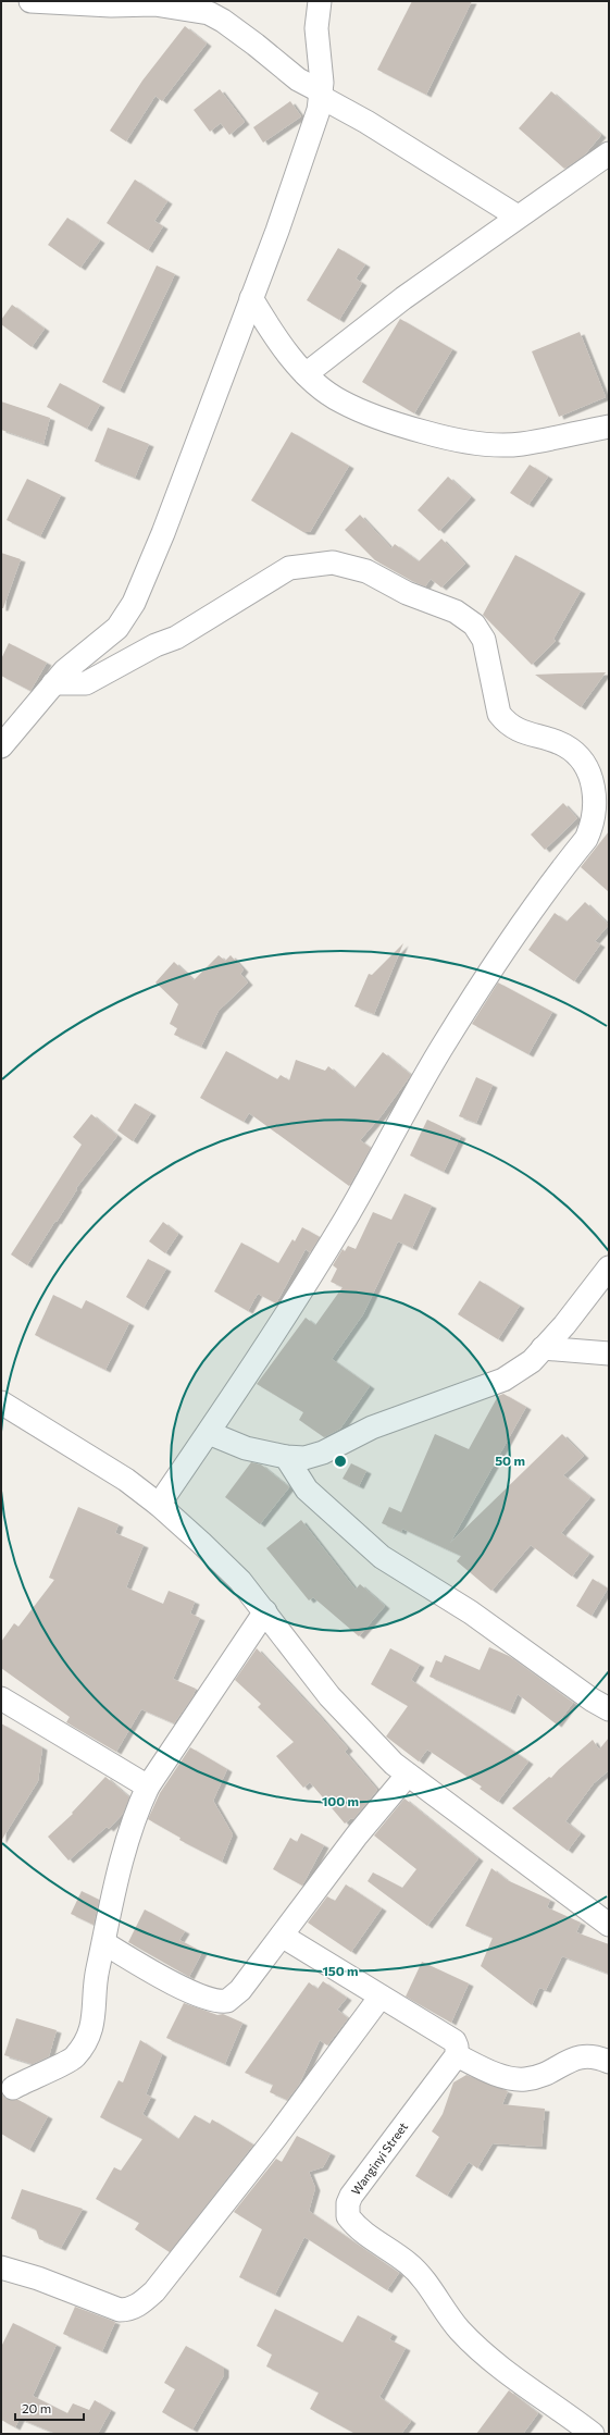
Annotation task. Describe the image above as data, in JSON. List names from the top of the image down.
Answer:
{
  "streets": {
    "street": ["Wanginyi Street"]
  },
  "scale_bar": "20 m",
  "rings": ["50 m", "100 m", "150 m"]
}
